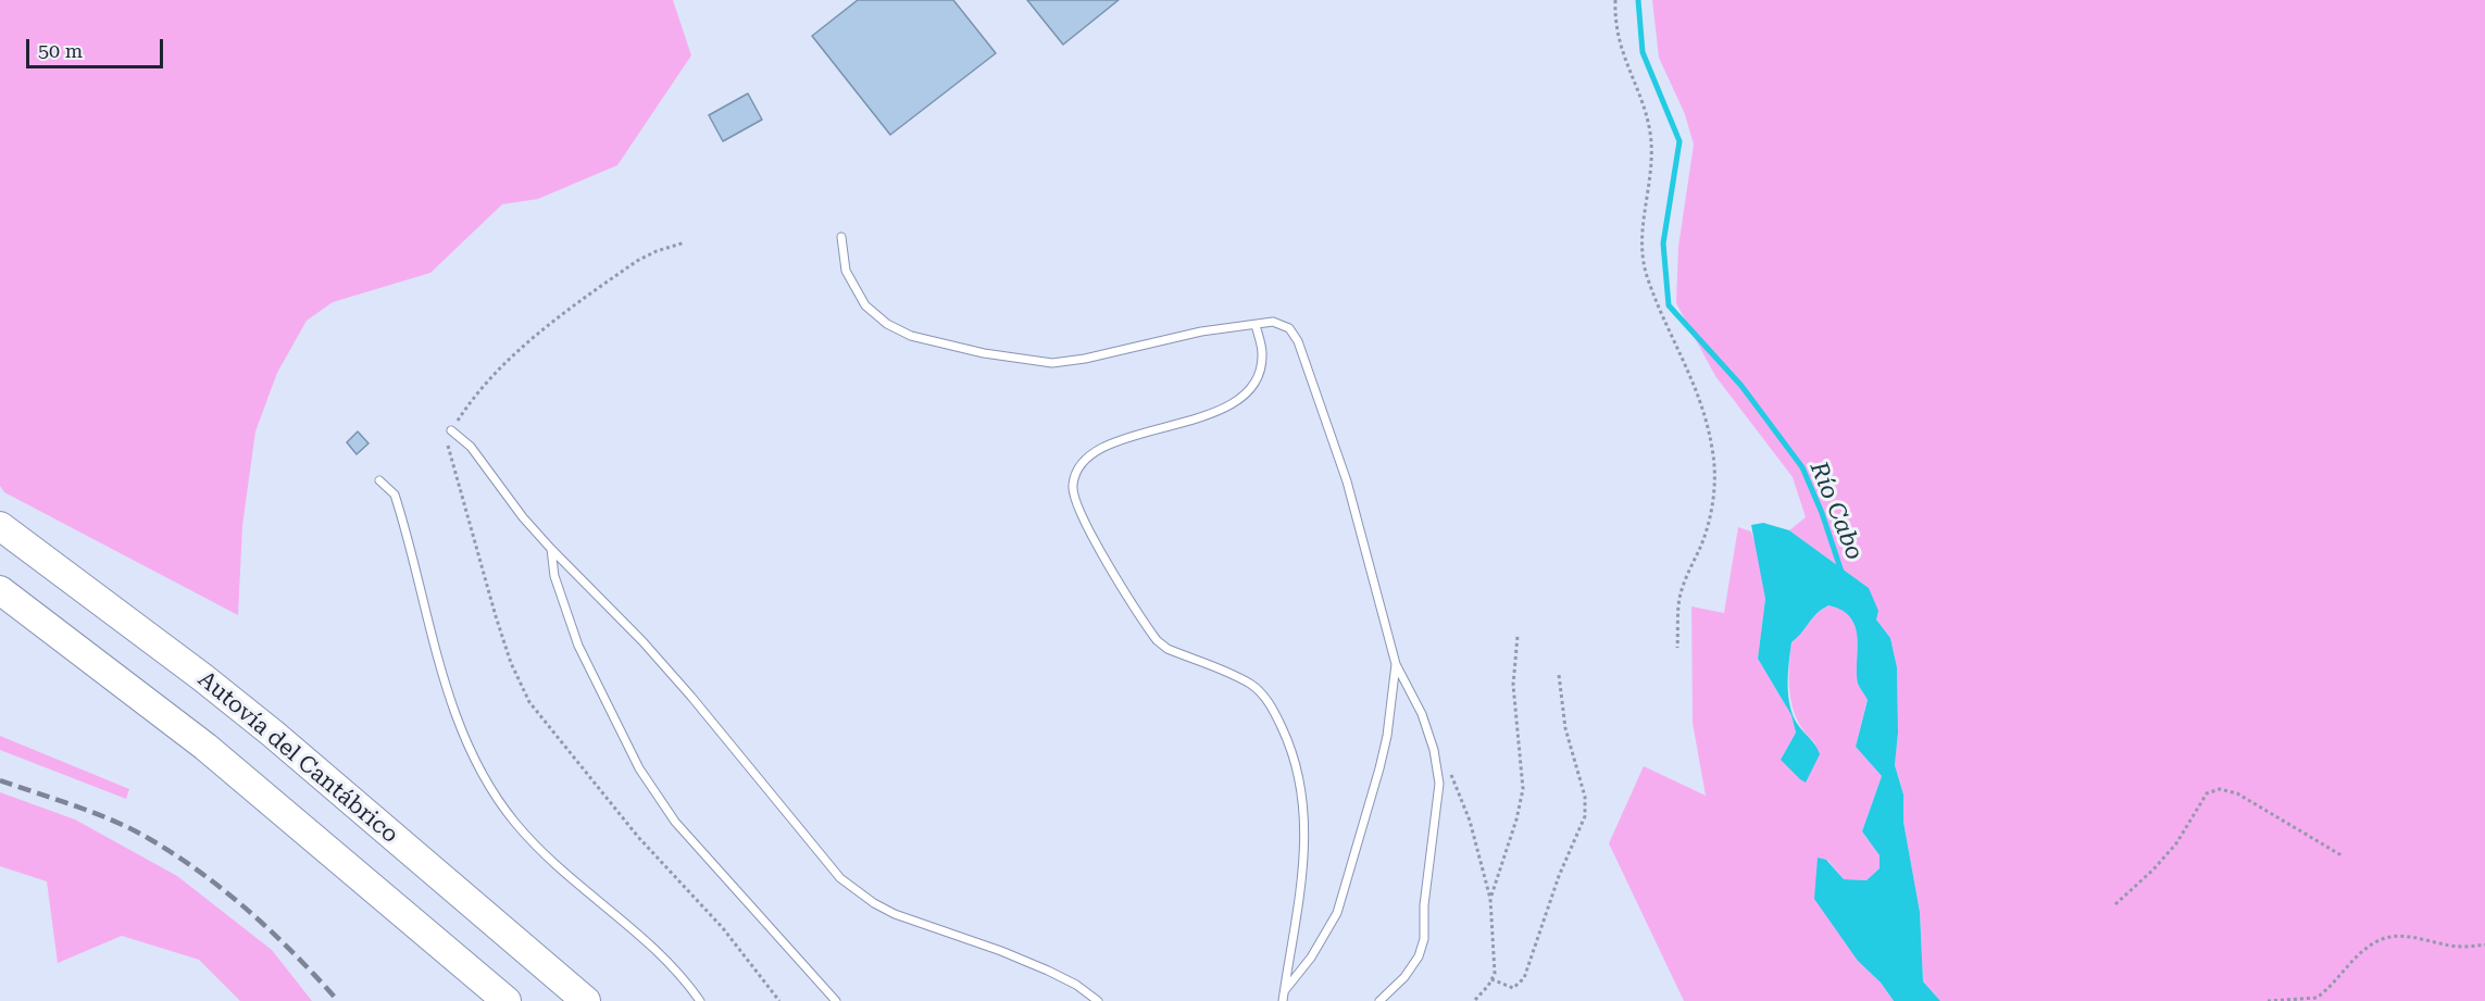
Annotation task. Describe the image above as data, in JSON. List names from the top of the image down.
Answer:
{
  "streets": {
    "highway": ["Autovía del Cantábrico"]
  },
  "water": ["Río Cabo"],
  "scale_bar": "50 m"
}
